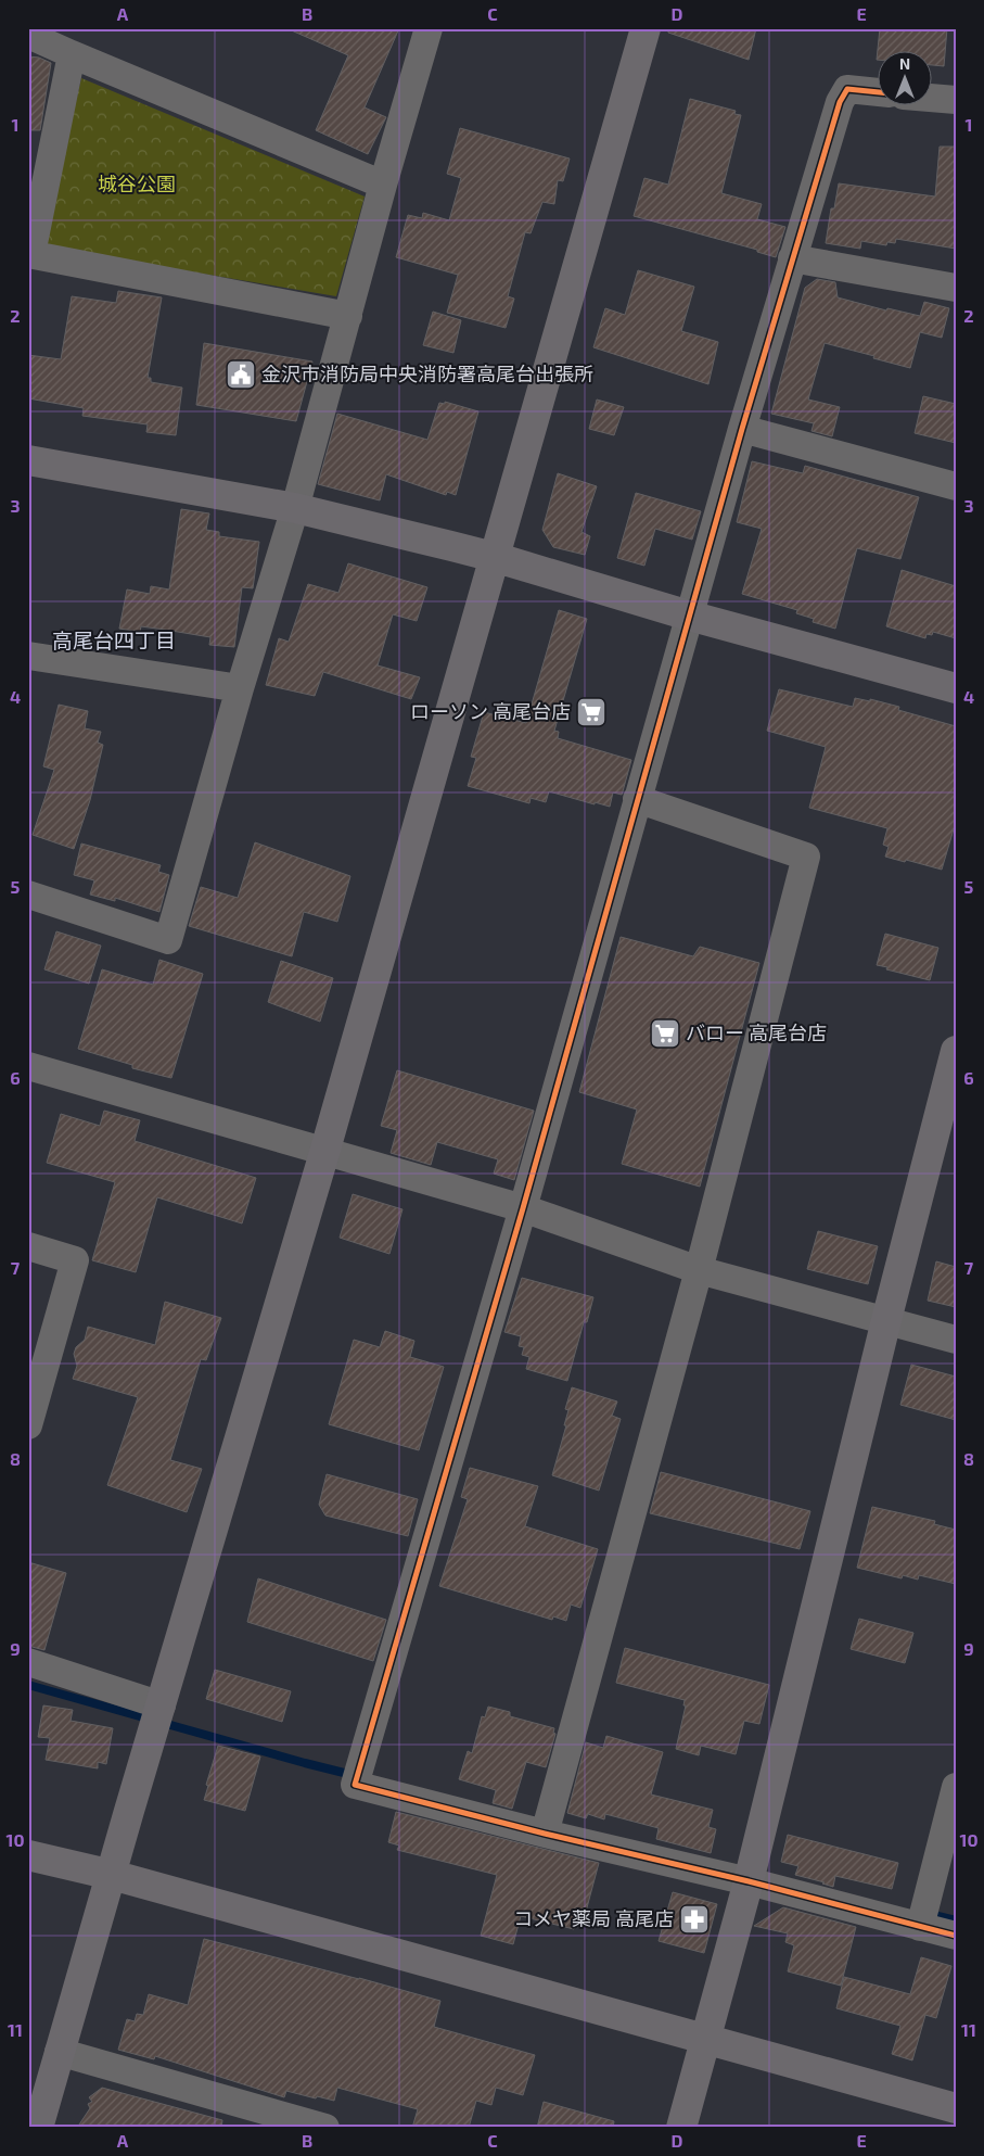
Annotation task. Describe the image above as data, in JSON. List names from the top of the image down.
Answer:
{
  "districts": ["高尾台四丁目"],
  "parks": ["城谷公園"],
  "places": {
    "public building": ["金沢市消防局中央消防署高尾台出張所"],
    "supermarket": ["ローソン 高尾台店", "バロー 高尾台店"],
    "pharmacy": ["コメヤ薬局 高尾店"]
  },
  "north": "top",
  "grid": {
    "columns": [
      "A",
      "B",
      "C",
      "D",
      "E"
    ],
    "rows": [
      "1",
      "2",
      "3",
      "4",
      "5",
      "6",
      "7",
      "8",
      "9",
      "10",
      "11"
    ]
  }
}
